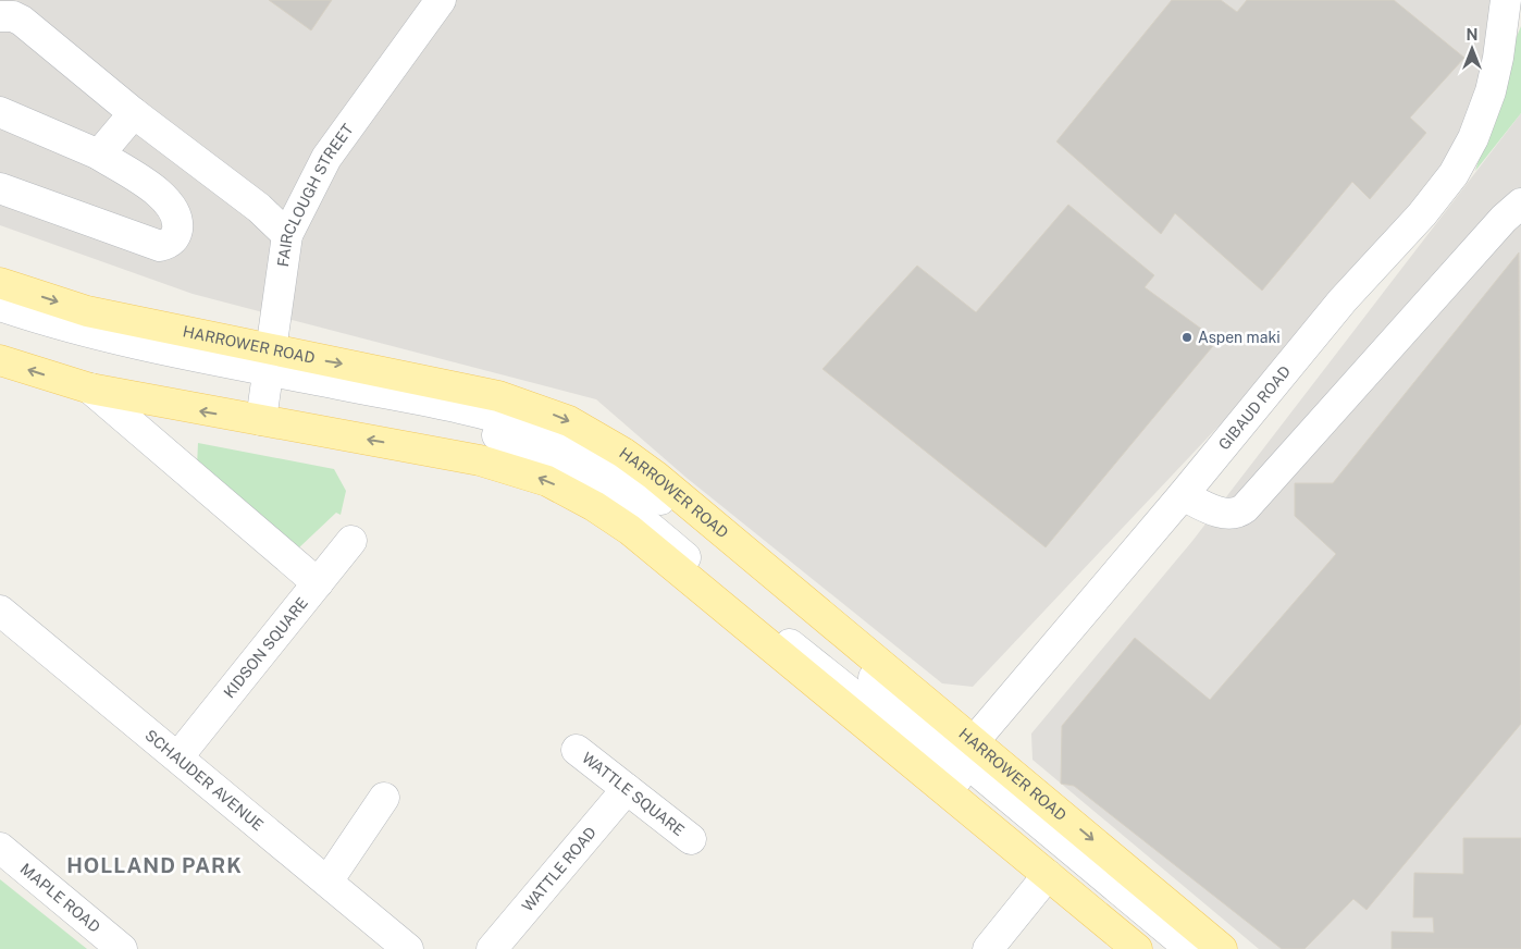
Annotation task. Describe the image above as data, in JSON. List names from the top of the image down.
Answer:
{
  "streets": {
    "main road": ["HARROWER ROAD"],
    "street": [
      "FAIRCLOUGH STREET",
      "GIBAUD ROAD",
      "KIDSON SQUARE",
      "SCHAUDER AVENUE",
      "WATTLE SQUARE",
      "WATTLE ROAD",
      "MAPLE ROAD"
    ]
  },
  "crossings": [
    ["FAIRCLOUGH STREET", "HARROWER ROAD"],
    ["HARROWER ROAD", "GIBAUD ROAD"],
    ["KIDSON SQUARE", "SCHAUDER AVENUE"],
    ["WATTLE SQUARE", "WATTLE ROAD"]
  ],
  "districts": ["HOLLAND PARK"],
  "places": ["Aspen maki"],
  "north": "top"
}
